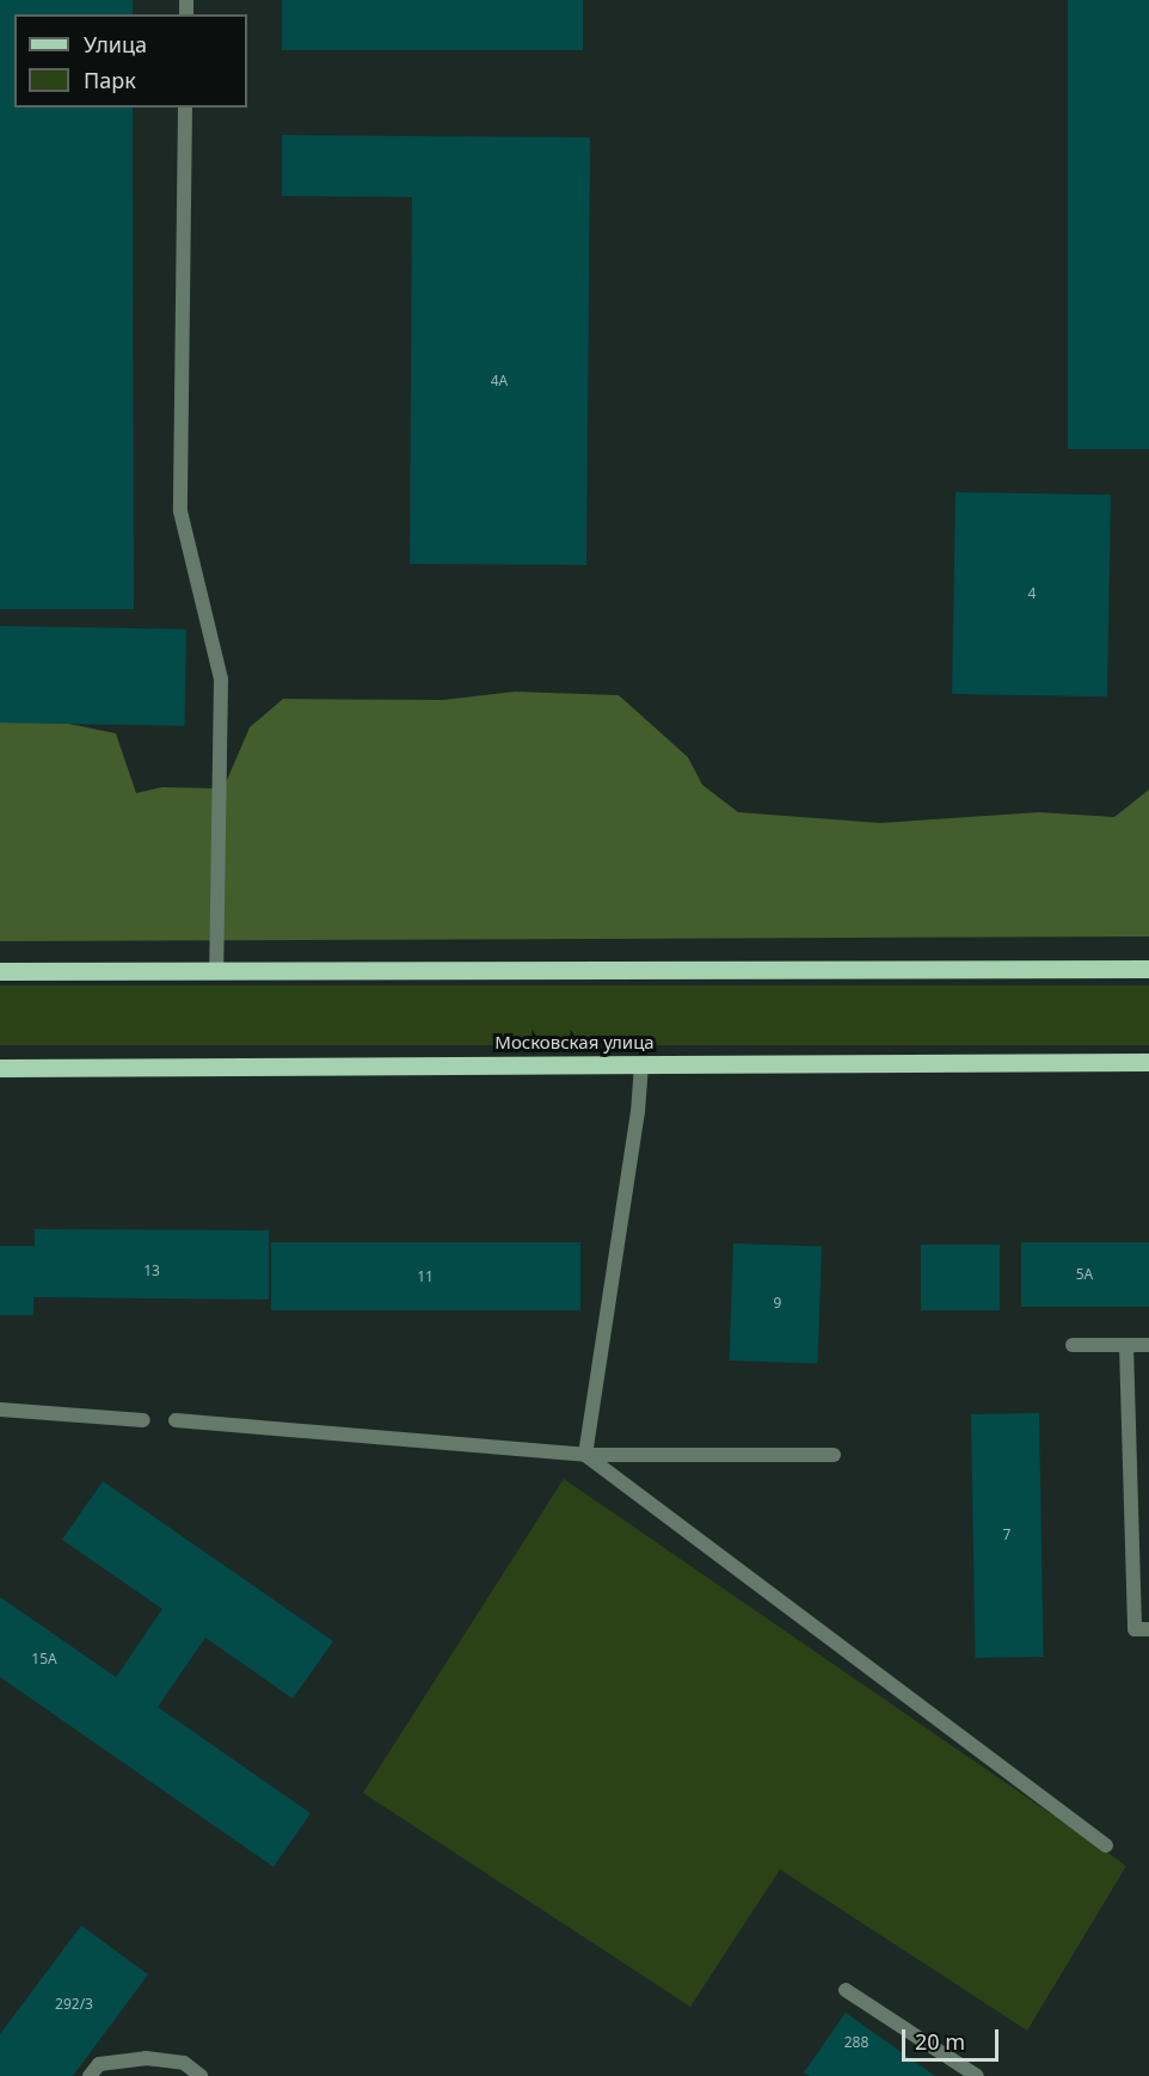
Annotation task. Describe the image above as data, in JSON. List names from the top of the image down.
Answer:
{
  "streets": {
    "main road": ["Московская улица"]
  },
  "house_numbers": [
    "4А",
    "4",
    "13",
    "5А",
    "11",
    "9",
    "7",
    "15А",
    "292/3",
    "288"
  ],
  "legend": ["Улица", "Парк"],
  "scale_bar": "20 m"
}
